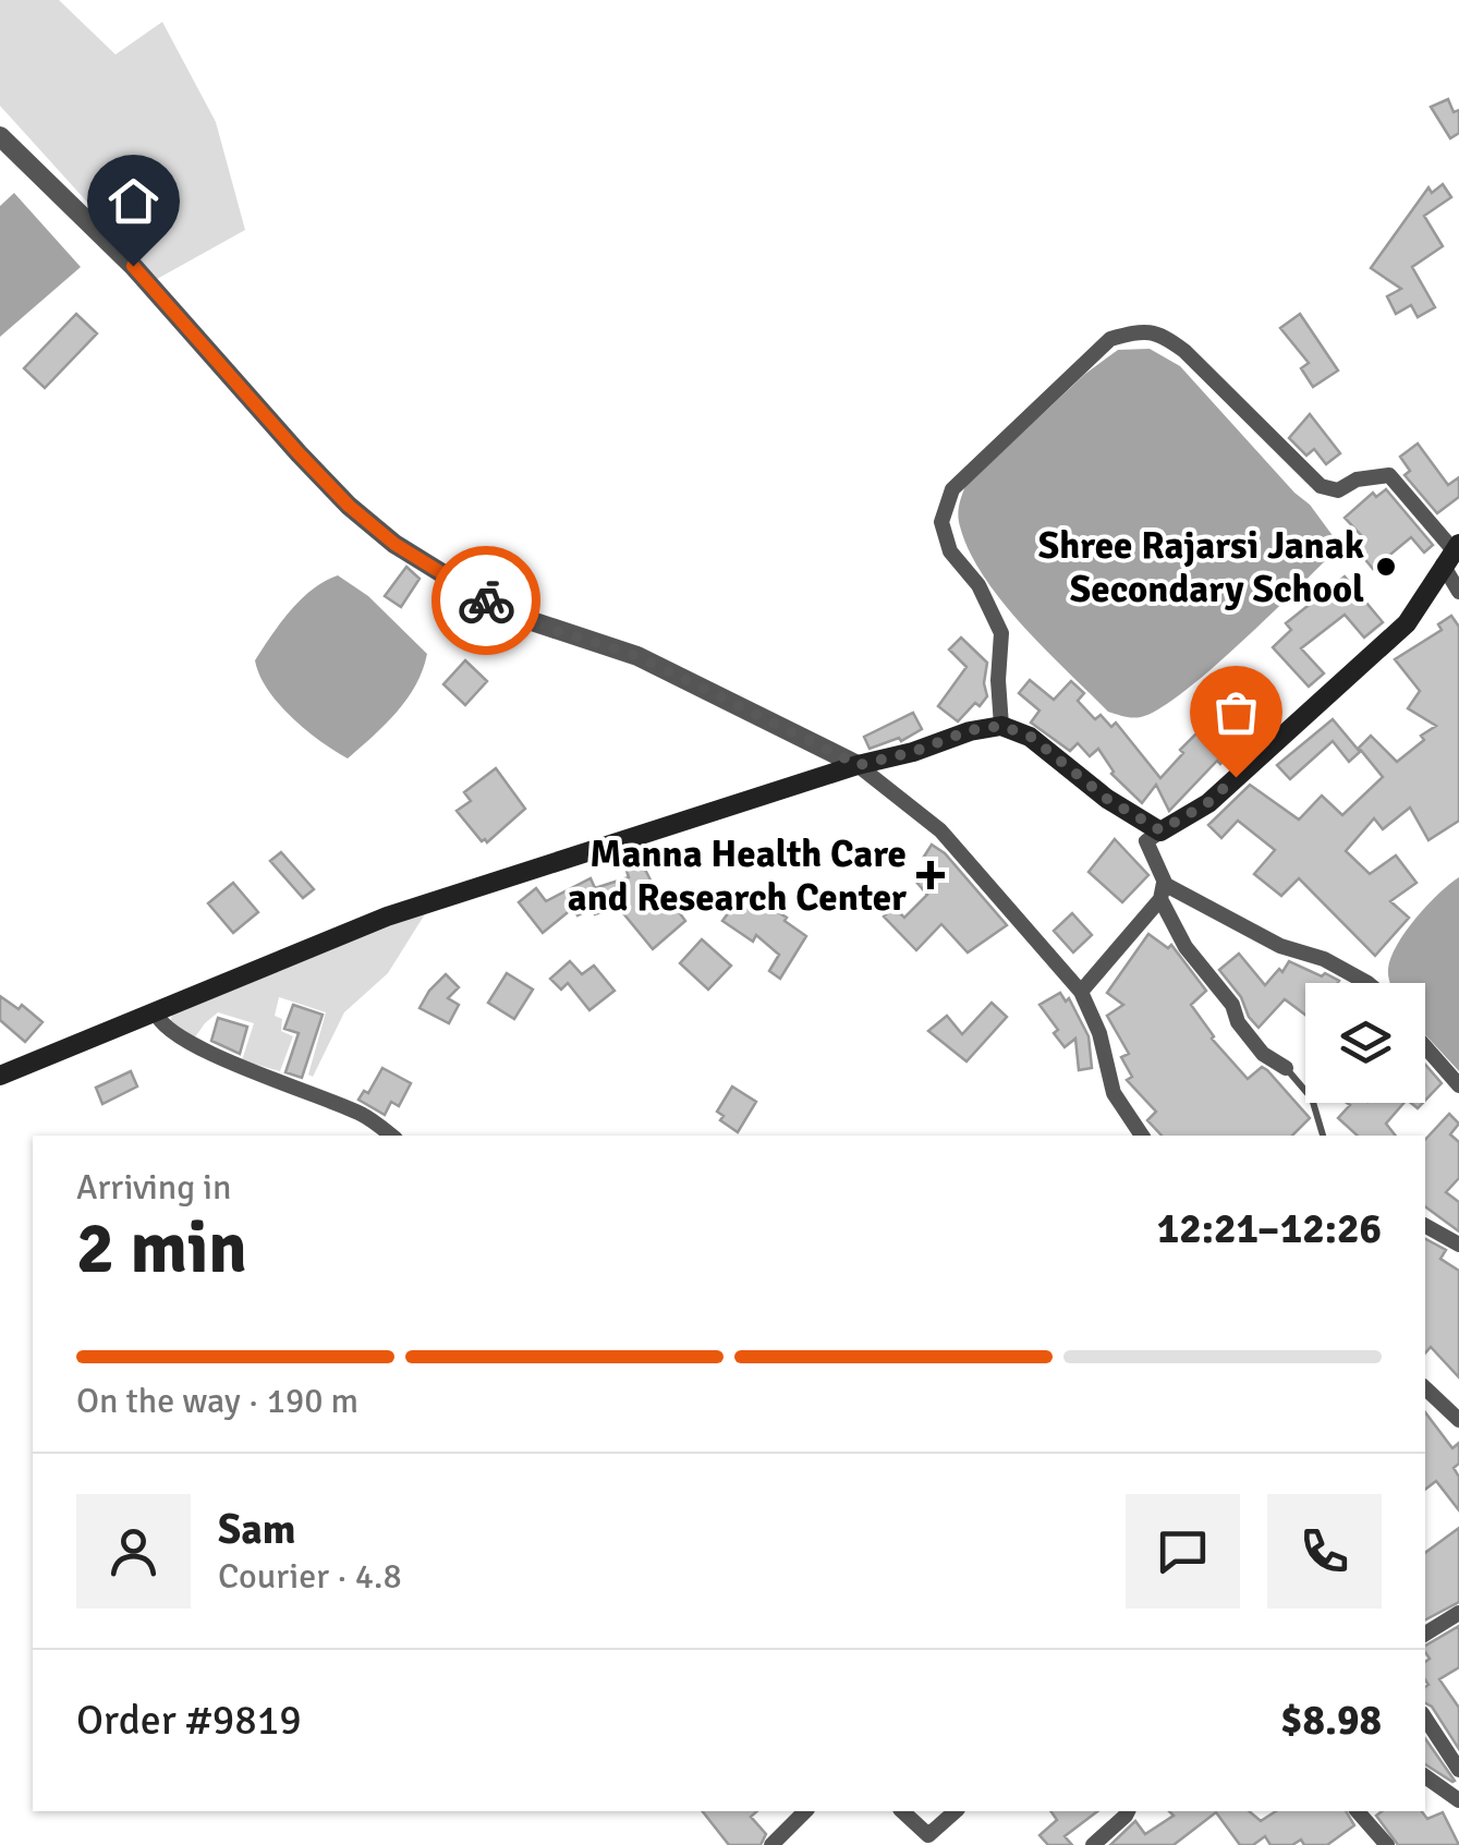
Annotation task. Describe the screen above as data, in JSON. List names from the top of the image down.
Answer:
{
  "places": {
    "other": ["Shree Rajarsi Janak Secondary School"],
    "health": ["Manna Health Care and Research Center"]
  },
  "page": {
    "heading": ["2 min", "Arriving in", "12:21–12:26"],
    "panel": [
      "Sam",
      "Courier · 4.8",
      "Order #9819",
      "$8.98"
    ],
    "bar": "On the way · 190 m"
  }
}
